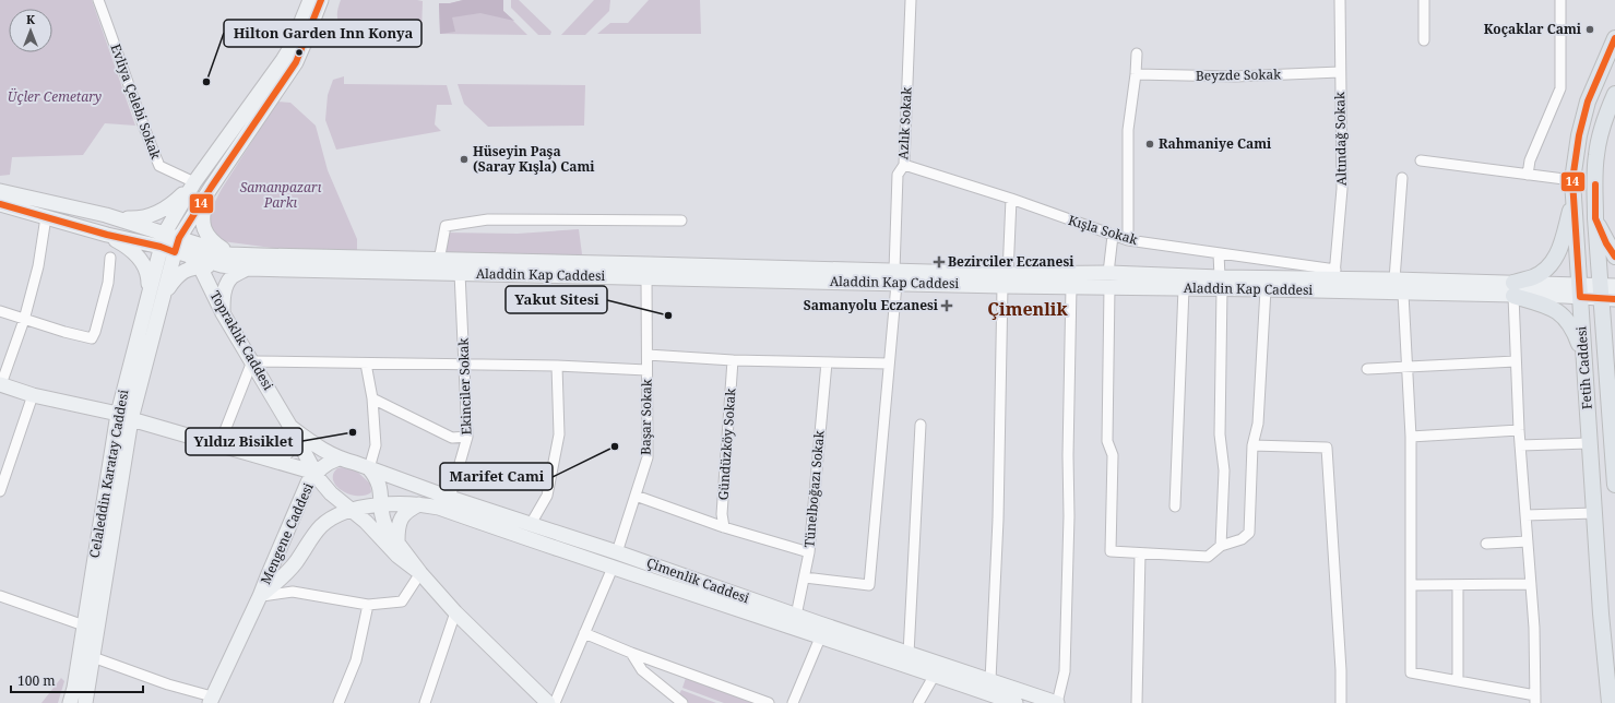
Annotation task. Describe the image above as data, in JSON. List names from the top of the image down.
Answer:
{
  "streets": {
    "main road": ["Fetih Caddesi"],
    "street": [
      "Beyzde Sokak",
      "Evliya Çelebi Sokak",
      "Azlık Sokak",
      "Altındağ Sokak",
      "Kışla Sokak",
      "Aladdin Kap Caddesi",
      "Topraklık Caddesi",
      "Ekinciler Sokak",
      "Başar Sokak",
      "Gündüzköy Sokak",
      "Celaleddin Karatay Caddesi",
      "Tünelboğazı Sokak",
      "Mengene Caddesi",
      "Çimenlik Caddesi"
    ]
  },
  "crossings": [
    ["Beyzde Sokak", "Altındağ Sokak"],
    ["Evliya Çelebi Sokak", "Celaleddin Karatay Caddesi"],
    ["Azlık Sokak", "Kışla Sokak"],
    ["Azlık Sokak", "Aladdin Kap Caddesi"],
    ["Azlık Sokak", "Tünelboğazı Sokak"],
    ["Altındağ Sokak", "Kışla Sokak"],
    ["Altındağ Sokak", "Aladdin Kap Caddesi"],
    ["Kışla Sokak", "Aladdin Kap Caddesi"],
    ["Aladdin Kap Caddesi", "Topraklık Caddesi"],
    ["Aladdin Kap Caddesi", "Fetih Caddesi"],
    ["Aladdin Kap Caddesi", "Ekinciler Sokak"],
    ["Aladdin Kap Caddesi", "Başar Sokak"],
    ["Aladdin Kap Caddesi", "Celaleddin Karatay Caddesi"],
    ["Topraklık Caddesi", "Mengene Caddesi"],
    ["Topraklık Caddesi", "Çimenlik Caddesi"],
    ["Ekinciler Sokak", "Çimenlik Caddesi"],
    ["Başar Sokak", "Çimenlik Caddesi"],
    ["Tünelboğazı Sokak", "Çimenlik Caddesi"],
    ["Mengene Caddesi", "Çimenlik Caddesi"]
  ],
  "districts": ["Çimenlik"],
  "parks": ["Üçler Cemetary", "Samanpazarı Parkı"],
  "places": {
    "other": [
      "Koçaklar Cami",
      "Hilton Garden Inn Konya",
      "Rahmaniye Cami",
      "Hüseyin Paşa (Saray Kışla) Cami",
      "Yakut Sitesi",
      "Yıldız Bisiklet",
      "Marifet Cami"
    ],
    "health": ["Bezirciler Eczanesi", "Samanyolu Eczanesi"]
  },
  "lines": ["transit line 14"],
  "scale_bar": "100 m",
  "north": "top"
}
